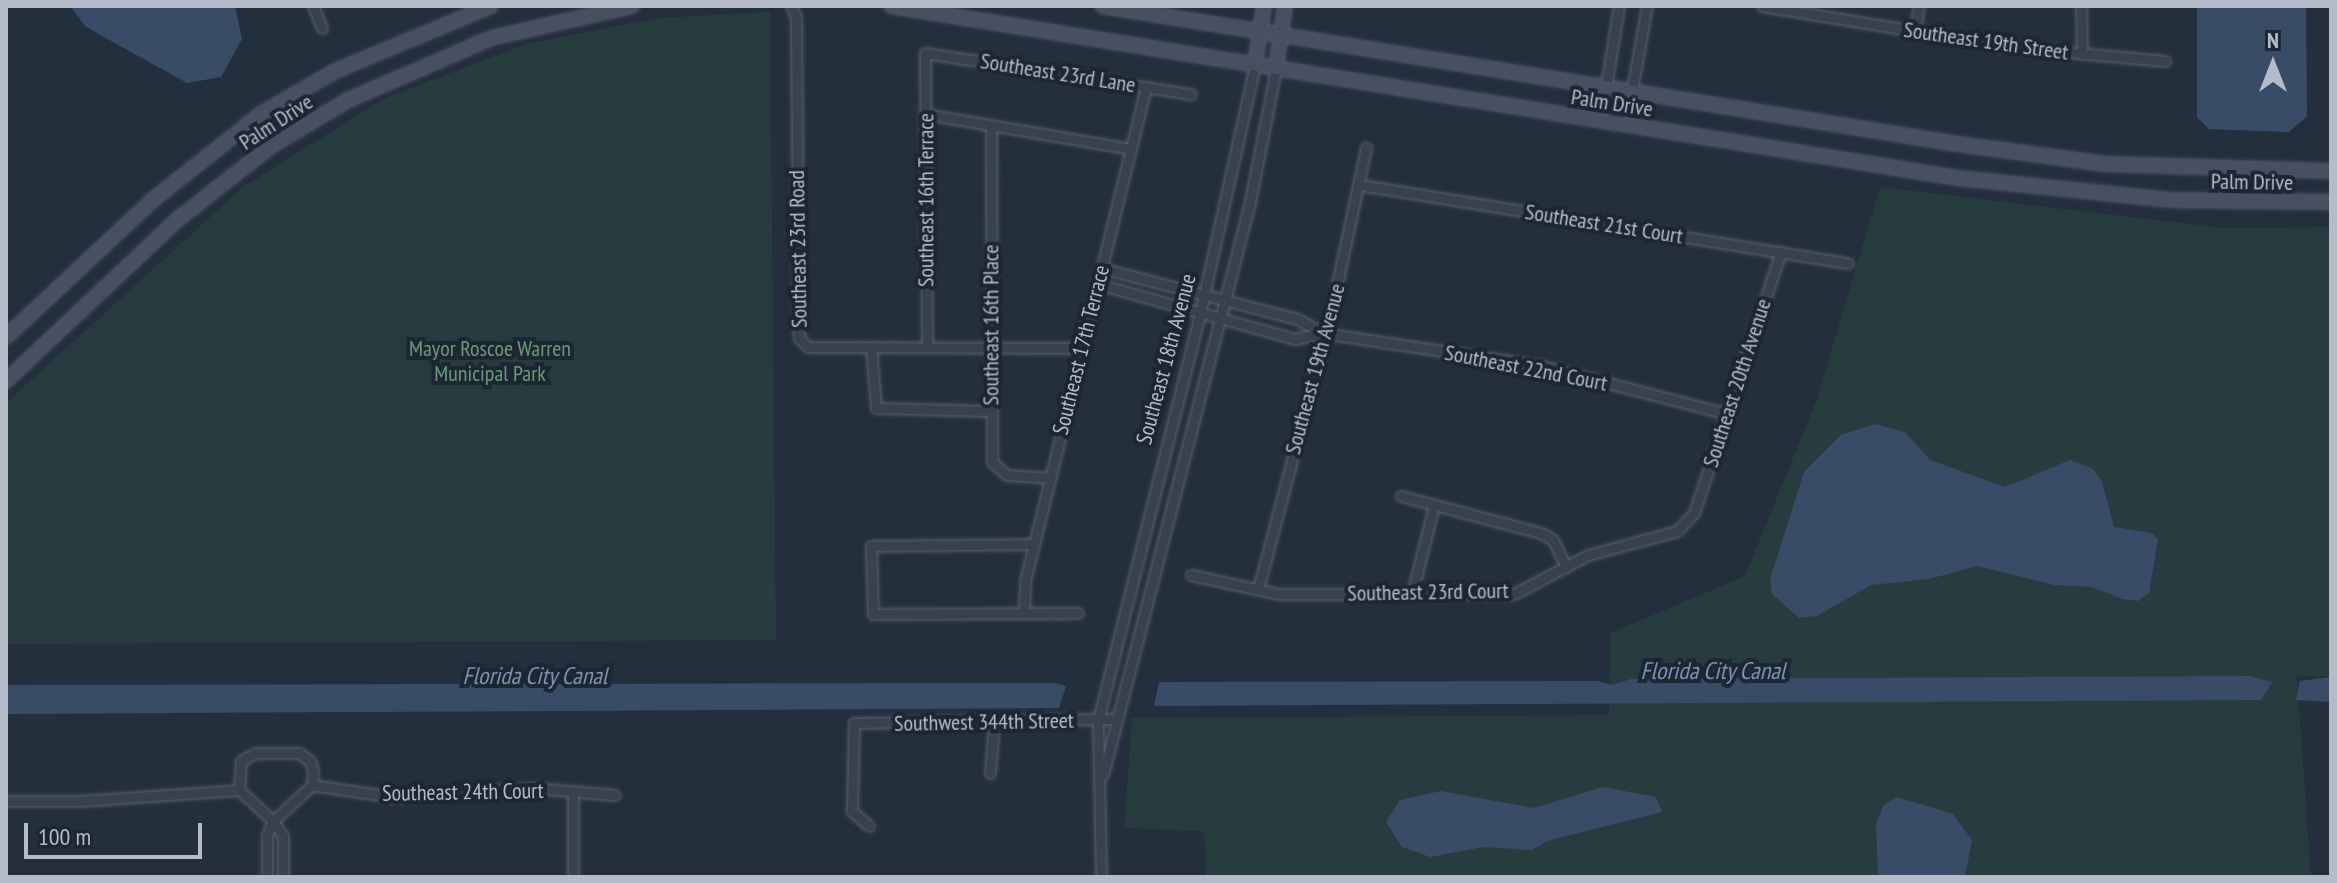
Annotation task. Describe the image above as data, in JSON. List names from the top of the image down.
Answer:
{
  "streets": {
    "main road": ["Palm Drive", "Southeast 18th Avenue"],
    "street": [
      "Southeast 19th Street",
      "Southeast 23rd Lane",
      "Southeast 16th Terrace",
      "Southeast 21st Court",
      "Southeast 23rd Road",
      "Southeast 16th Place",
      "Southeast 17th Terrace",
      "Southeast 22nd Court",
      "Southeast 19th Avenue",
      "Southeast 20th Avenue",
      "Southeast 23rd Court",
      "Southwest 344th Street",
      "Southeast 24th Court"
    ]
  },
  "crossings": [
    ["Southeast 23rd Lane", "Southeast 16th Terrace"],
    ["Southeast 23rd Lane", "Southeast 17th Terrace"],
    ["Palm Drive", "Southeast 18th Avenue"],
    ["Southeast 16th Terrace", "Southeast 23rd Road"],
    ["Southeast 21st Court", "Southeast 19th Avenue"],
    ["Southeast 21st Court", "Southeast 20th Avenue"],
    ["Southeast 23rd Road", "Southeast 16th Place"],
    ["Southeast 23rd Road", "Southeast 17th Terrace"],
    ["Southeast 16th Place", "Southeast 17th Terrace"],
    ["Southeast 17th Terrace", "Southeast 22nd Court"],
    ["Southeast 18th Avenue", "Southeast 22nd Court"],
    ["Southeast 18th Avenue", "Southwest 344th Street"],
    ["Southeast 22nd Court", "Southeast 19th Avenue"],
    ["Southeast 22nd Court", "Southeast 20th Avenue"],
    ["Southeast 19th Avenue", "Southeast 23rd Court"],
    ["Southeast 20th Avenue", "Southeast 23rd Court"]
  ],
  "water": ["Florida City Canal"],
  "parks": ["Mayor Roscoe Warren Municipal Park"],
  "scale_bar": "100 m",
  "north": "top"
}
